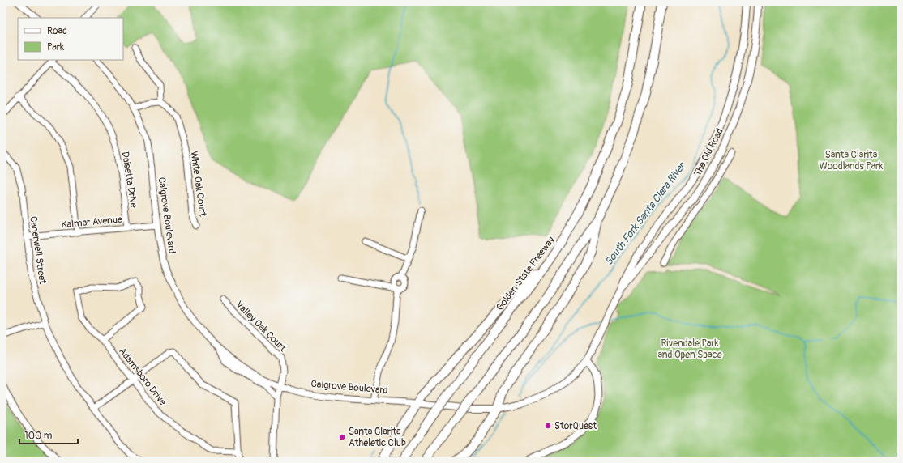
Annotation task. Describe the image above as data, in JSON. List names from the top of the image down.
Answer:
{
  "streets": {
    "highway": ["Golden State Freeway"],
    "main road": ["The Old Road", "Calgrove Boulevard"],
    "street": [
      "Daisetta Drive",
      "White Oak Court",
      "Kalmar Avenue",
      "Canerwell Street",
      "Valley Oak Court",
      "Adamsboro Drive"
    ]
  },
  "crossings": [
    ["Daisetta Drive", "Kalmar Avenue"],
    ["Calgrove Boulevard", "Kalmar Avenue"],
    ["Calgrove Boulevard", "Valley Oak Court"],
    ["Kalmar Avenue", "Canerwell Street"]
  ],
  "water": ["South Fork Santa Clara River"],
  "parks": ["Santa Clarita Woodlands Park", "Rivendale Park and Open Space"],
  "places": ["StorQuest", "Santa Clarita Atheletic Club"],
  "legend": ["Road", "Park"],
  "scale_bar": "100 m"
}
